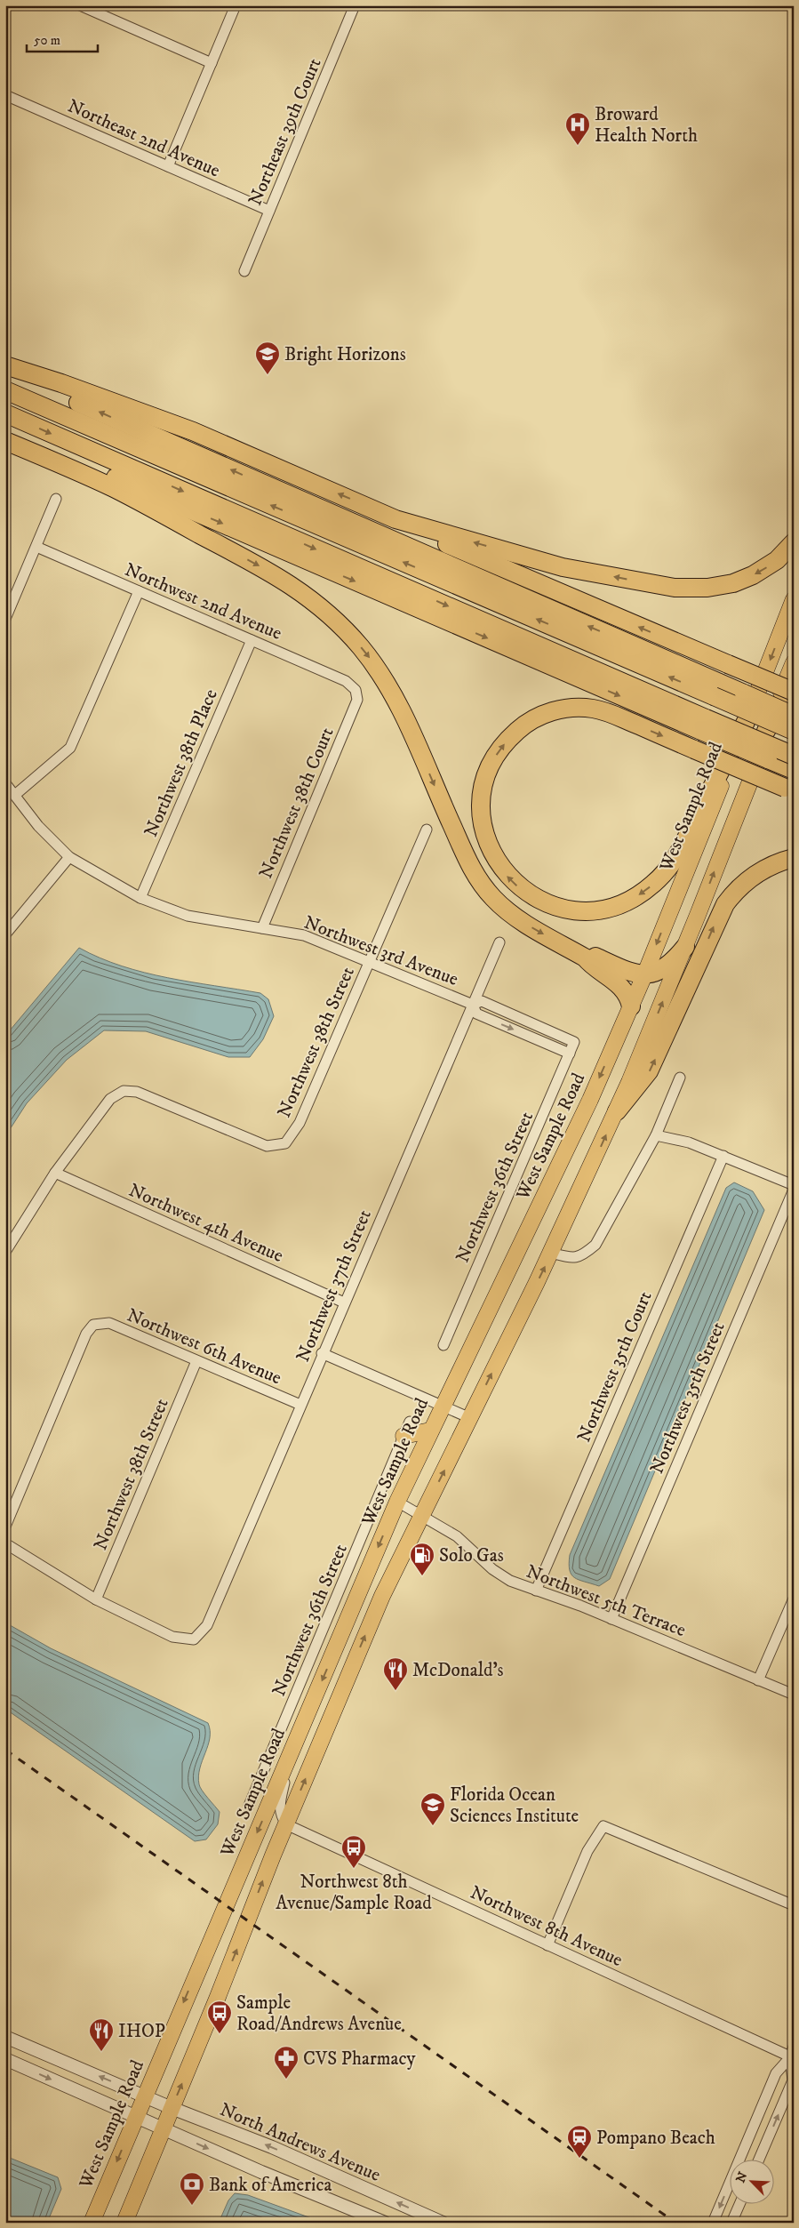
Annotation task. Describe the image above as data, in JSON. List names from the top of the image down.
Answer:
{
  "streets": {
    "main road": ["West Sample Road"],
    "street": [
      "Northeast 39th Court",
      "Northeast 2nd Avenue",
      "Northwest 2nd Avenue",
      "Northwest 38th Place",
      "Northwest 38th Court",
      "Northwest 3rd Avenue",
      "Northwest 38th Street",
      "Northwest 36th Street",
      "Northwest 4th Avenue",
      "Northwest 37th Street",
      "Northwest 6th Avenue",
      "Northwest 35th Court",
      "Northwest 35th Street",
      "Northwest 5th Terrace",
      "Northwest 8th Avenue",
      "North Andrews Avenue"
    ]
  },
  "crossings": [
    ["Northeast 39th Court", "Northeast 2nd Avenue"],
    ["Northwest 2nd Avenue", "Northwest 38th Place"],
    ["Northwest 2nd Avenue", "Northwest 38th Court"],
    ["Northwest 38th Place", "Northwest 3rd Avenue"],
    ["Northwest 38th Court", "Northwest 3rd Avenue"],
    ["West Sample Road", "Northwest 5th Terrace"],
    ["West Sample Road", "North Andrews Avenue"],
    ["Northwest 3rd Avenue", "Northwest 38th Street"],
    ["Northwest 3rd Avenue", "Northwest 36th Street"],
    ["Northwest 3rd Avenue", "Northwest 37th Street"],
    ["Northwest 38th Street", "Northwest 4th Avenue"],
    ["Northwest 38th Street", "Northwest 37th Street"],
    ["Northwest 38th Street", "Northwest 6th Avenue"],
    ["Northwest 4th Avenue", "Northwest 37th Street"],
    ["Northwest 37th Street", "Northwest 6th Avenue"],
    ["Northwest 35th Court", "Northwest 5th Terrace"],
    ["Northwest 35th Street", "Northwest 5th Terrace"]
  ],
  "places": {
    "hospital": ["Broward Health North"],
    "school or university": ["Bright Horizons", "Florida Ocean Sciences Institute"],
    "fuel station": ["Solo Gas"],
    "restaurant": ["McDonald's", "IHOP"],
    "bus stop": ["Northwest 8th Avenue/Sample Road", "Sample Road/Andrews Avenue"],
    "pharmacy": ["CVS Pharmacy"],
    "station": ["Pompano Beach"],
    "bank": ["Bank of America"]
  },
  "scale_bar": "50 m",
  "north": "top left"
}
